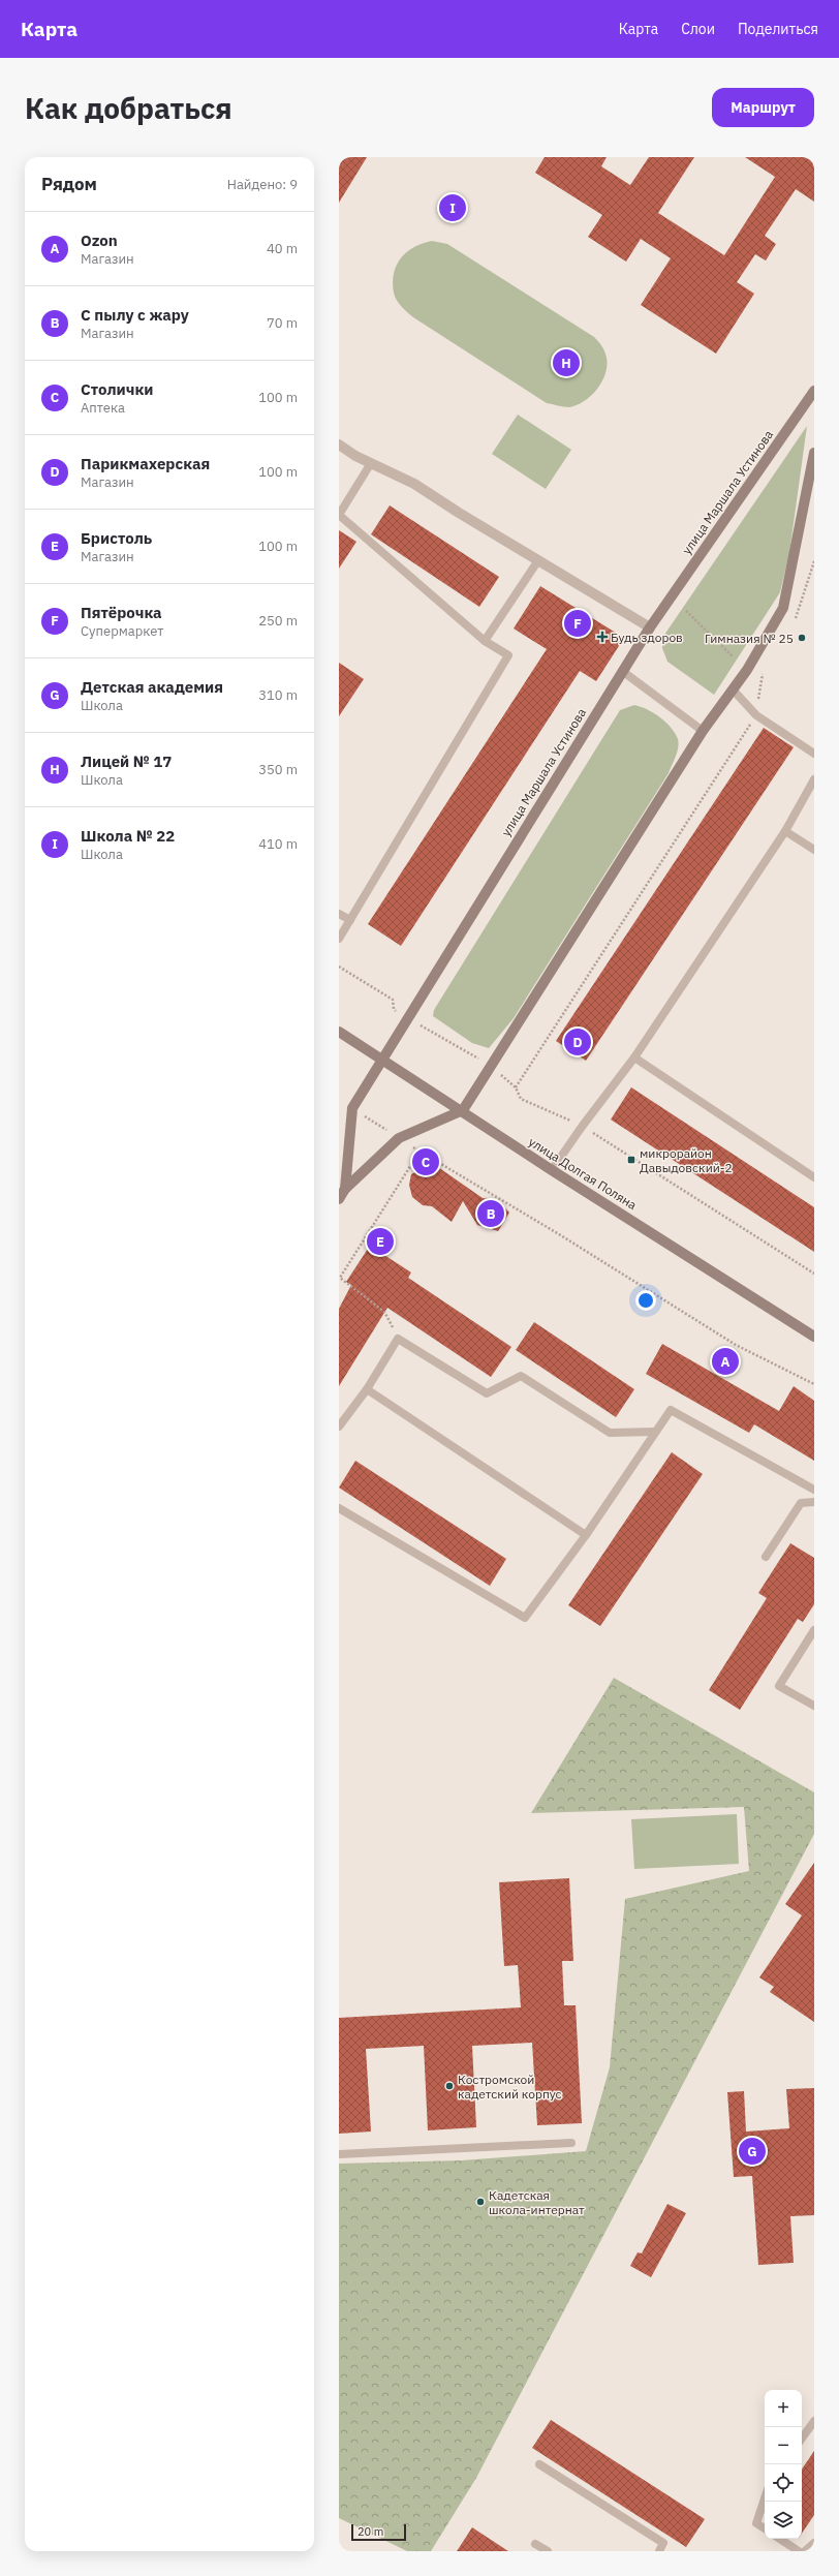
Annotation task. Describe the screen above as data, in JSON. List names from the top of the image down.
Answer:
{
  "streets": {
    "street": ["улица Маршала Устинова", "улица Долгая Поляна"]
  },
  "crossings": [
    ["улица Маршала Устинова", "улица Долгая Поляна"]
  ],
  "places": {
    "health": ["Будь здоров"],
    "other": ["Гимназия № 25", "Костромской кадетский корпус", "Кадетская школа-интернат"],
    "transit": ["микрорайон Давыдовский-2"]
  },
  "scale_bar": "20 m",
  "page": {
    "header": "Карта",
    "nav": ["Карта", "Слои", "Поделиться"],
    "buttons": "Маршрут",
    "title": "Как добраться",
    "heading": ["Рядом", "Найдено: 9"],
    "pins": [
      "I",
      "H",
      "F",
      "D",
      "C",
      "B",
      "E",
      "A",
      "G"
    ],
    "list": [
      {
        "mark": "A",
        "name": "Ozon",
        "note": "Магазин",
        "value": "40 m"
      },
      {
        "mark": "B",
        "name": "C пылу с жару",
        "note": "Магазин",
        "value": "70 m"
      },
      {
        "mark": "C",
        "name": "Столички",
        "note": "Аптека",
        "value": "100 m"
      },
      {
        "mark": "D",
        "name": "Парикмахерская",
        "note": "Магазин",
        "value": "100 m"
      },
      {
        "mark": "E",
        "name": "Бристоль",
        "note": "Магазин",
        "value": "100 m"
      },
      {
        "mark": "F",
        "name": "Пятёрочка",
        "note": "Супермаркет",
        "value": "250 m"
      },
      {
        "mark": "G",
        "name": "Детская академия",
        "note": "Школа",
        "value": "310 m"
      },
      {
        "mark": "H",
        "name": "Лицей № 17",
        "note": "Школа",
        "value": "350 m"
      },
      {
        "mark": "I",
        "name": "Школа № 22",
        "note": "Школа",
        "value": "410 m"
      }
    ],
    "map_buttons": ["+", "−"],
    "scale": "20 m"
  }
}
